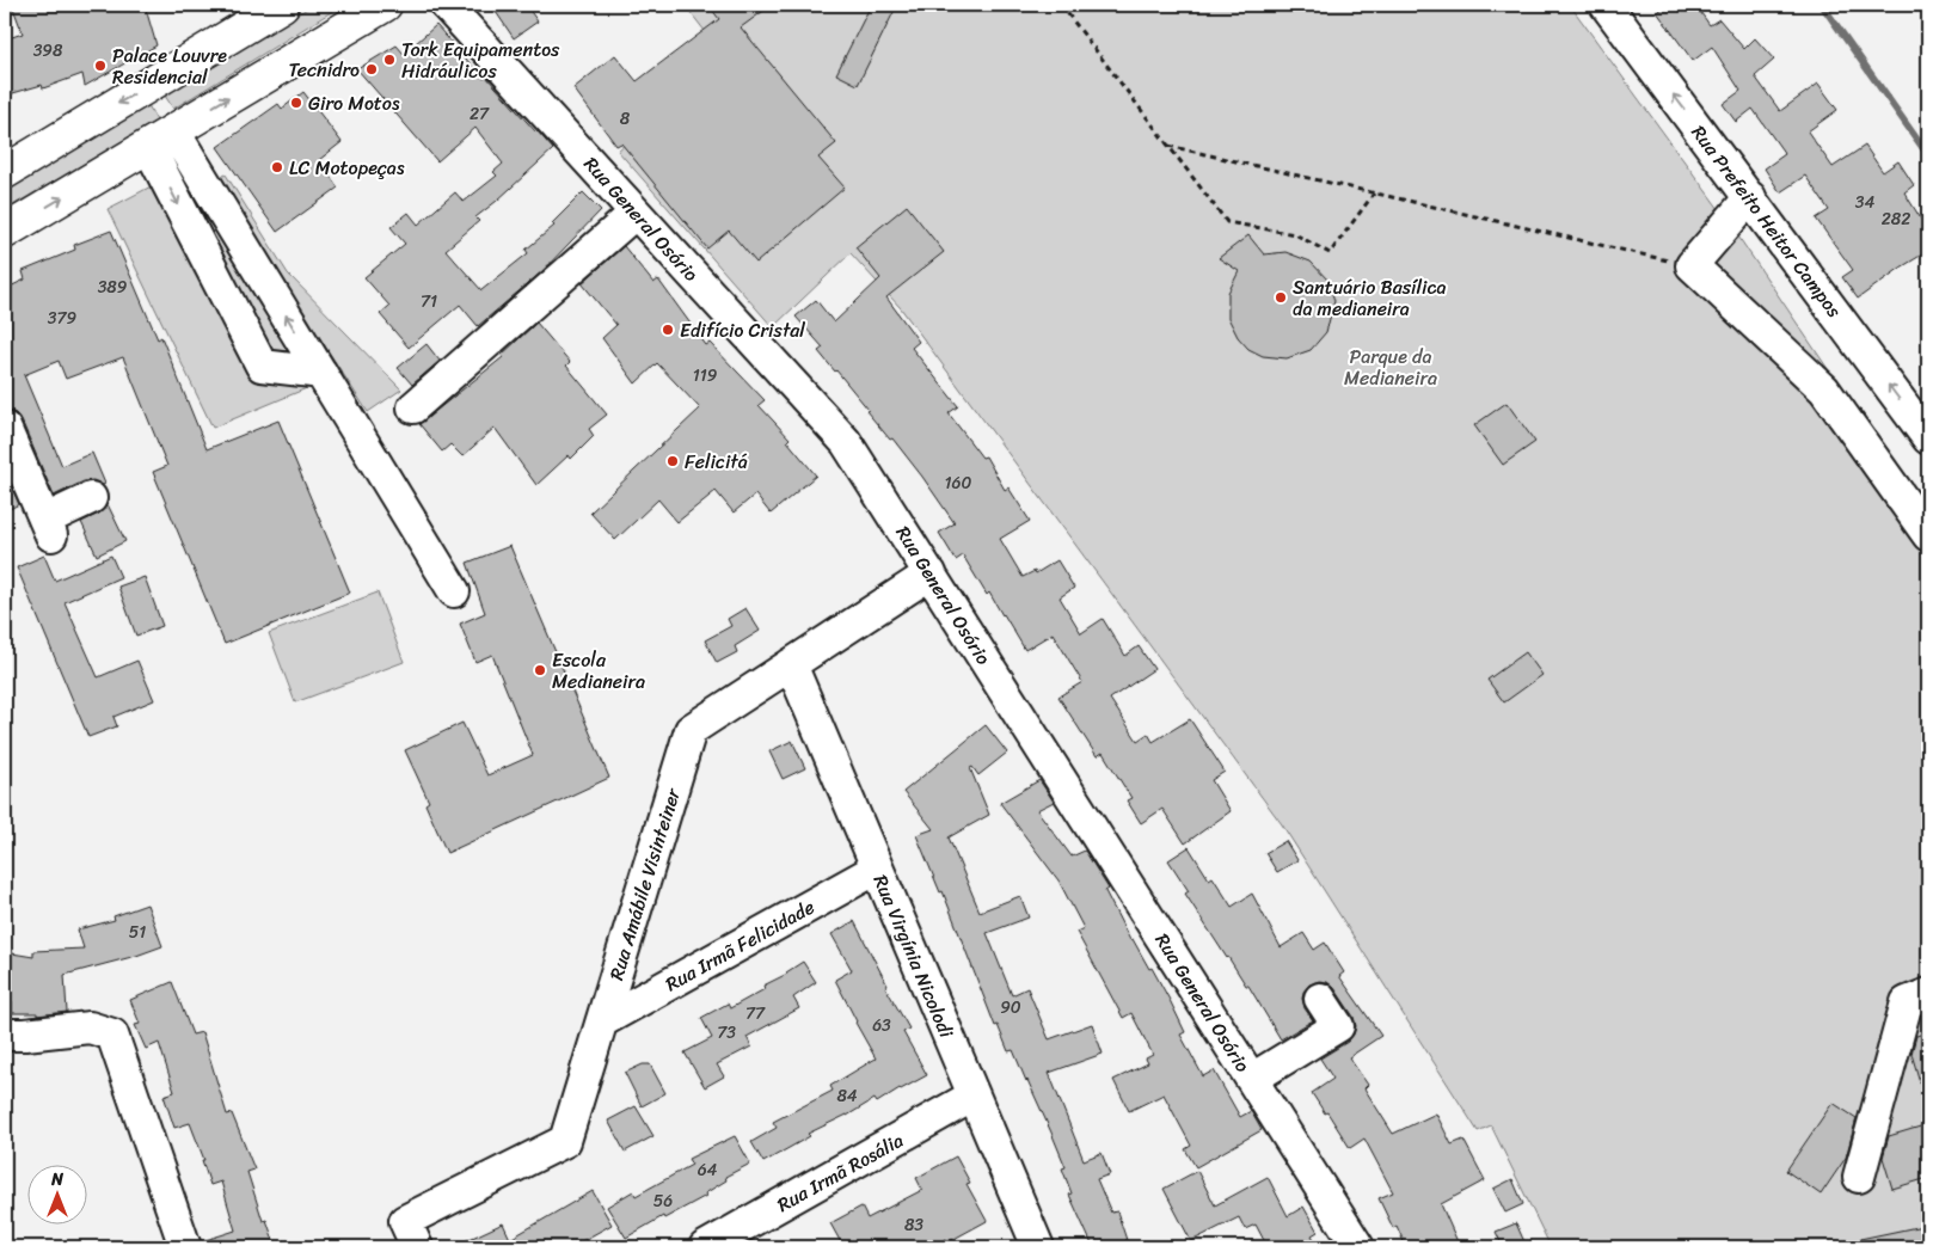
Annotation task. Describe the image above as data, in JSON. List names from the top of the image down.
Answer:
{
  "streets": {
    "street": [
      "Rua General Osório",
      "Rua Prefeito Heitor Campos",
      "Rua Amábile Visinteiner",
      "Rua Irmã Felicidade",
      "Rua Virgínia Nicolodi",
      "Rua Irmã Rosália"
    ]
  },
  "crossings": [
    ["Rua General Osório", "Rua Amábile Visinteiner"],
    ["Rua Amábile Visinteiner", "Rua Irmã Felicidade"],
    ["Rua Amábile Visinteiner", "Rua Virgínia Nicolodi"],
    ["Rua Irmã Felicidade", "Rua Virgínia Nicolodi"],
    ["Rua Virgínia Nicolodi", "Rua Irmã Rosália"]
  ],
  "parks": ["Parque da Medianeira"],
  "places": [
    "Tork Equipamentos Hidráulicos",
    "Palace Louvre Residencial",
    "Tecnidro",
    "Giro Motos",
    "LC Motopeças",
    "Santuário Basílica da medianeira",
    "Edifício Cristal",
    "Felicitá",
    "Escola Medianeira"
  ],
  "house_numbers": [
    "398",
    "27",
    "8",
    "34",
    "282",
    "389",
    "71",
    "379",
    "119",
    "160",
    "51",
    "90",
    "77",
    "63",
    "73",
    "84",
    "64",
    "56",
    "83"
  ],
  "north": "top"
}
